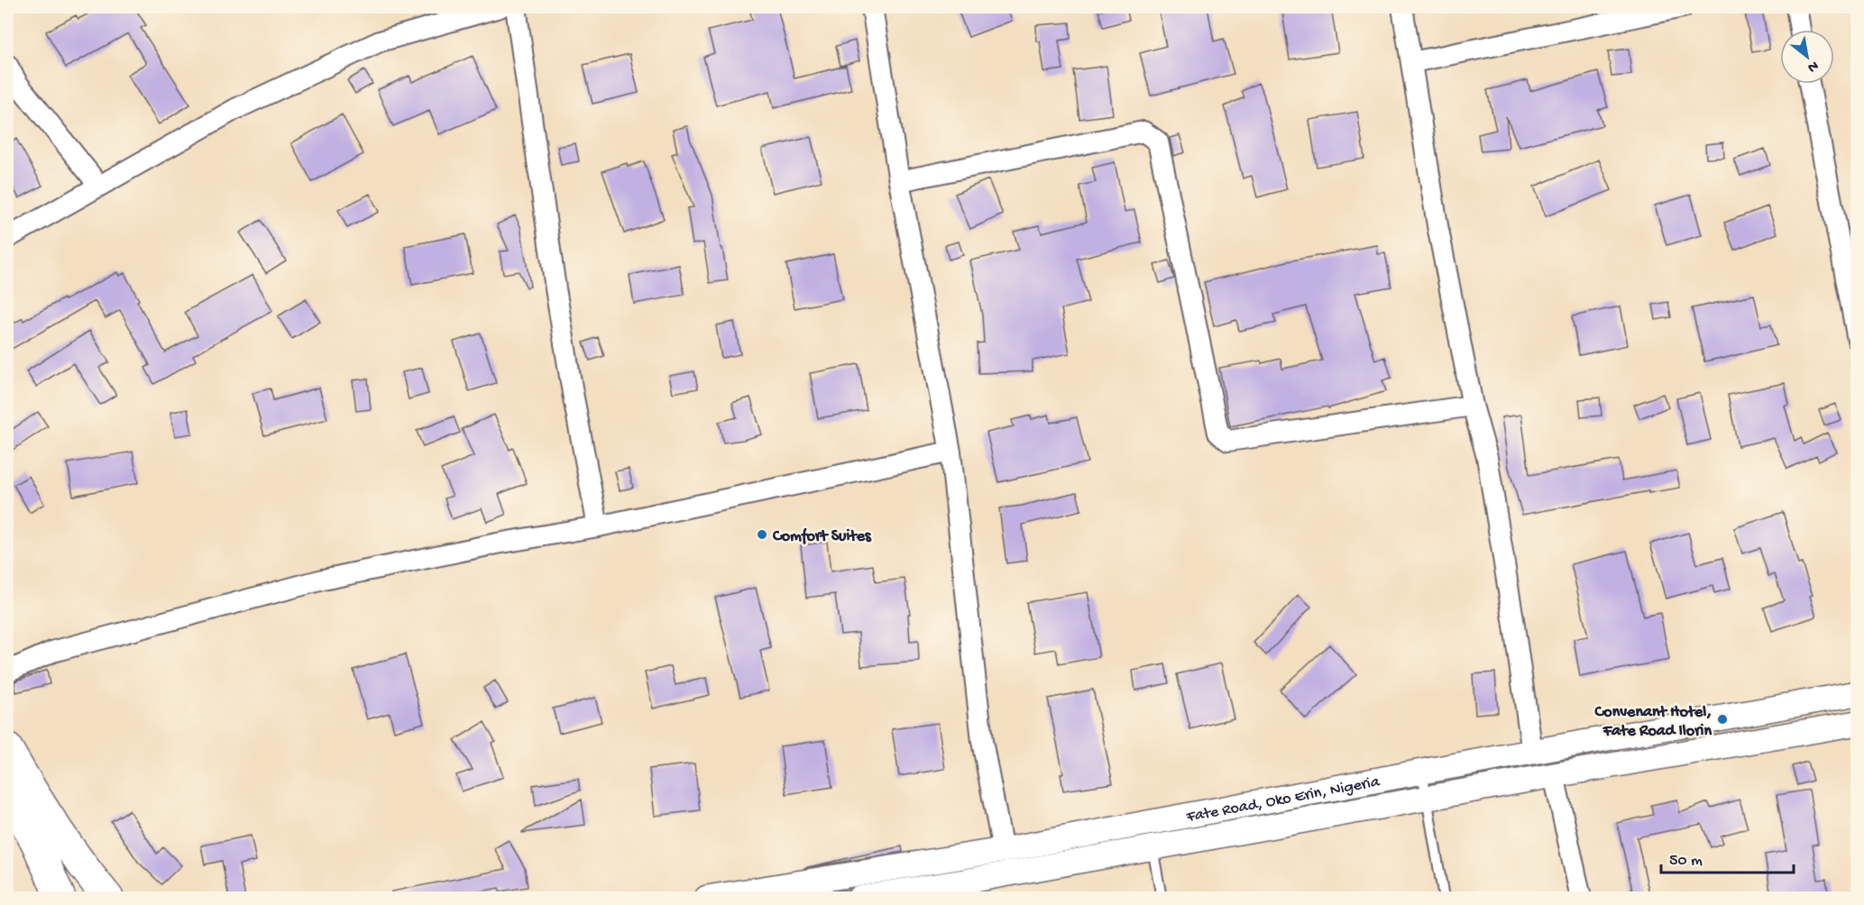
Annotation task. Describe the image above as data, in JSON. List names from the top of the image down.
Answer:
{
  "streets": {
    "street": ["Fate Road, Oko Erin, Nigeria"]
  },
  "places": ["Comfort Suites", "Convenant Hotel, Fate Road Ilorin"],
  "scale_bar": "50 m",
  "north": "bottom right"
}
